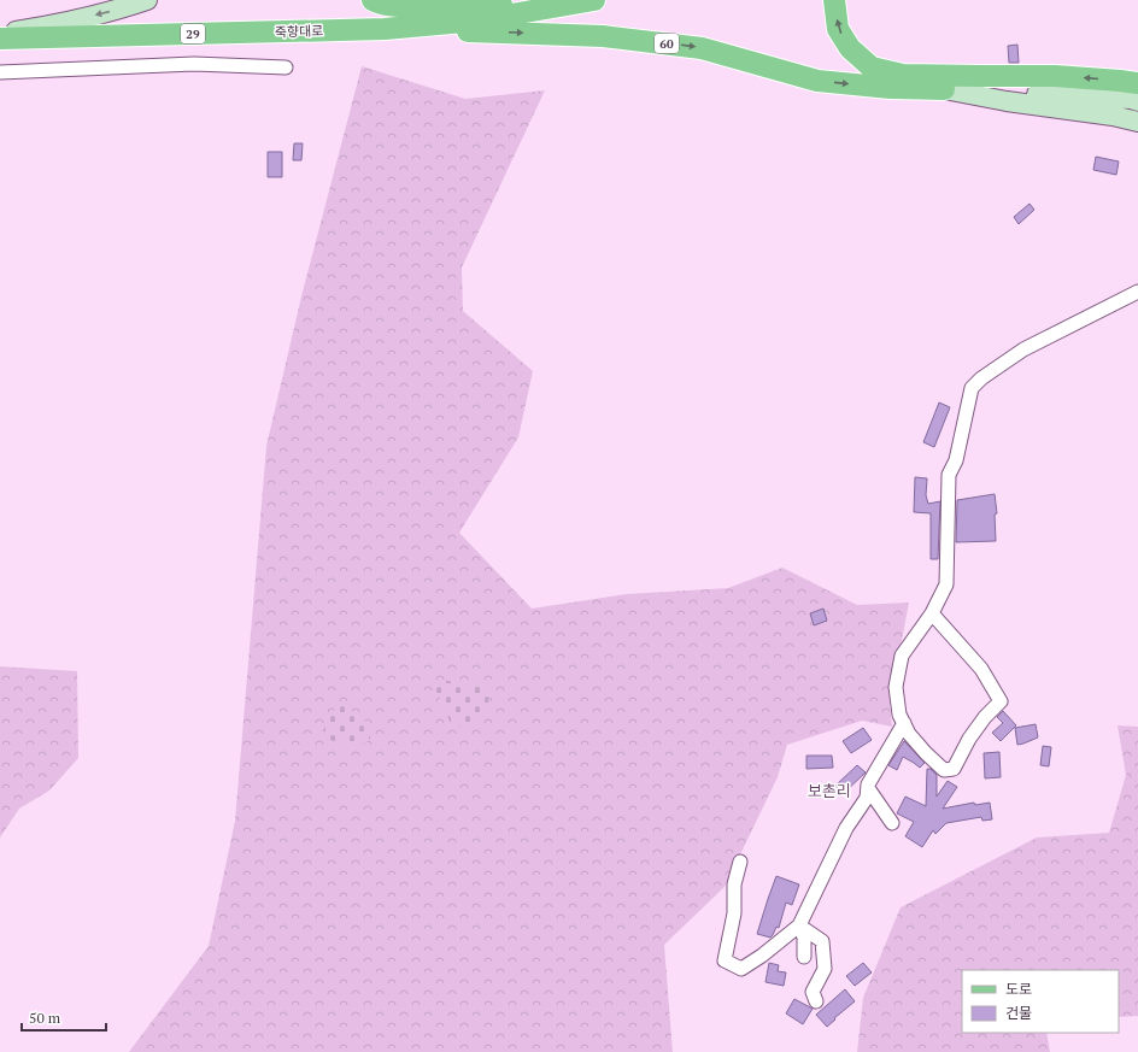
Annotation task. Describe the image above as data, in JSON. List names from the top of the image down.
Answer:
{
  "streets": {
    "main road": ["죽향대로", "29", "60"]
  },
  "crossings": [
    ["죽향대로", "60"]
  ],
  "districts": ["보촌리"],
  "legend": ["도로", "건물"],
  "scale_bar": "50 m"
}
